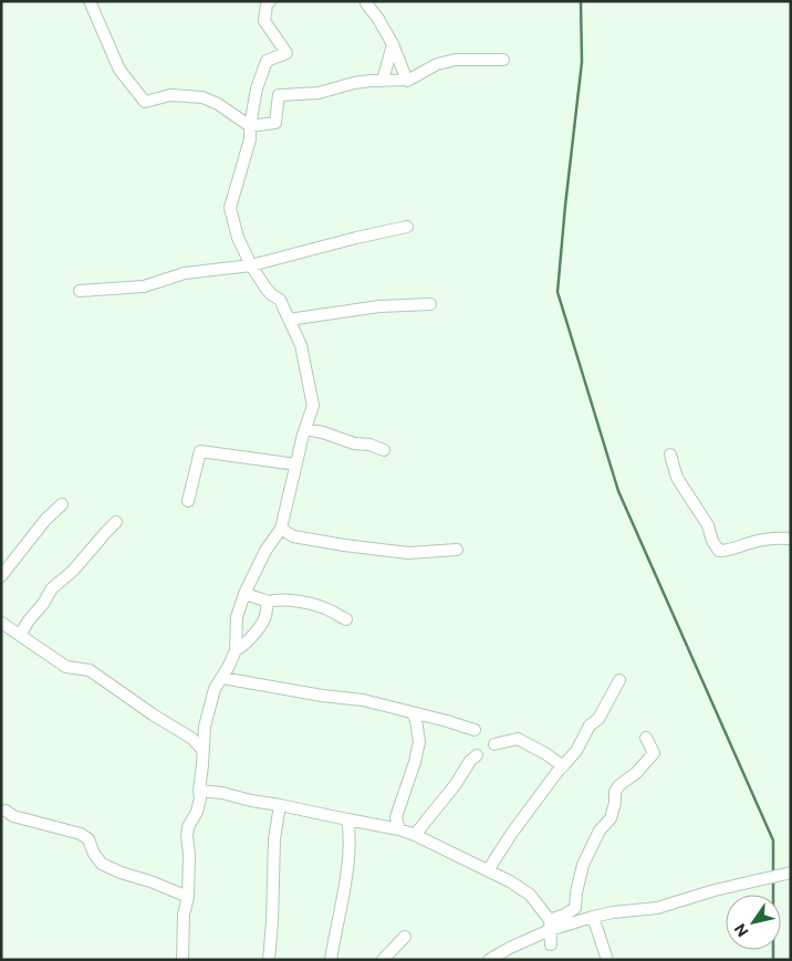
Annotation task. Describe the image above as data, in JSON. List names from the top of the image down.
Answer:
{
  "north": "bottom left"
}
